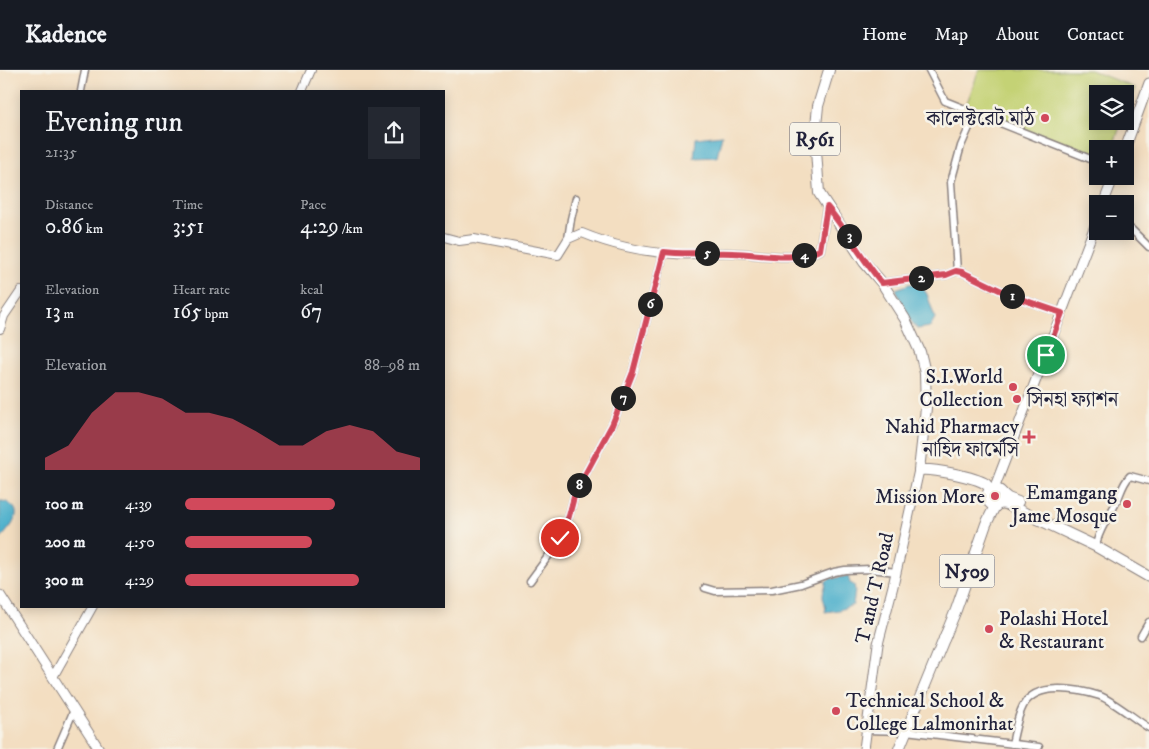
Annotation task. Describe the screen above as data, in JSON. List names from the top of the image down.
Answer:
{
  "streets": {
    "main road": ["R561", "N509", "T and T Road"]
  },
  "crossings": [
    ["R561", "T and T Road"]
  ],
  "places": {
    "other": [
      "কালেক্টরেট মাঠ",
      "S.I.World Collection",
      "সিনহা ফ্যাশন",
      "Mission More",
      "Emamgang Jame Mosque",
      "Polashi Hotel & Restaurant",
      "Technical School & College Lalmonirhat"
    ],
    "health": ["Nahid Pharmacy নাহিদ ফার্মেসি"]
  },
  "page": {
    "header": "Kadence",
    "nav": [
      "Home",
      "Map",
      "About",
      "Contact"
    ],
    "map_buttons": ["+", "−"],
    "heading": ["Evening run", "21:35"],
    "stats": [
      ["Distance", "0.86 km"],
      ["Time", "3:51"],
      ["Pace", "4:29 /km"],
      ["Elevation", "13 m"],
      ["Heart rate", "165 bpm"],
      ["kcal", "67"]
    ],
    "pins": [
      "3",
      "5",
      "4",
      "2",
      "1",
      "6",
      "7",
      "8"
    ],
    "chart": ["Elevation", "88–98 m"],
    "list": [
      {
        "name": "100 m",
        "note": "4:39"
      },
      {
        "name": "200 m",
        "note": "4:50"
      },
      {
        "name": "300 m",
        "note": "4:29"
      }
    ]
  }
}
